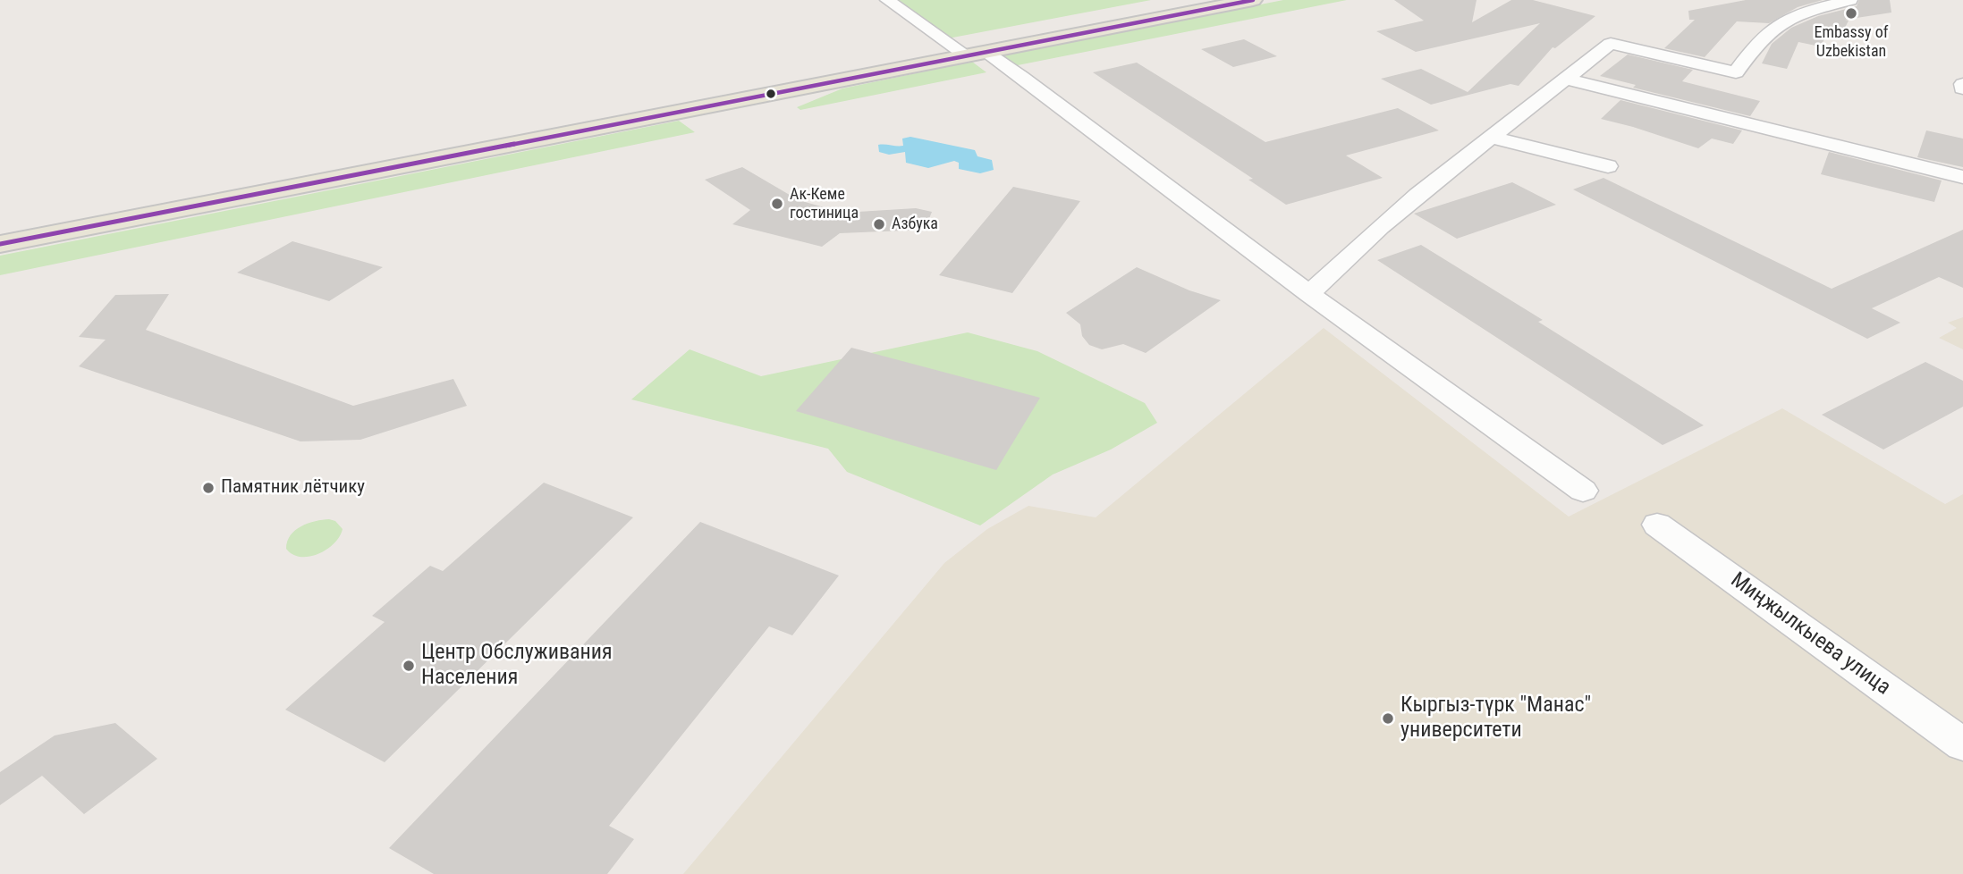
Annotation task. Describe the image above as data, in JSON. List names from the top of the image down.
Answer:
{
  "streets": {
    "street": ["Миңжылкыева улица"]
  },
  "places": [
    "Embassy of Uzbekistan",
    "Ак-Кеме гостиница",
    "Азбука",
    "Памятник лётчику",
    "Центр Обслуживания Населения",
    "Кыргыз-түрк \"Манас\" университети"
  ]
}
